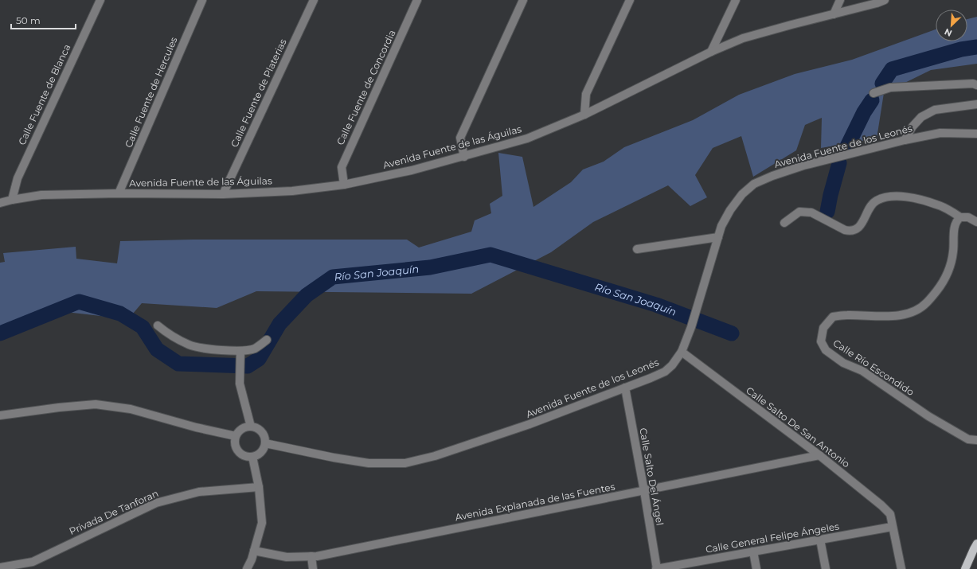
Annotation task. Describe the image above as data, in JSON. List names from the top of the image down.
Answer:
{
  "streets": {
    "street": [
      "Calle Fuente de Concordia",
      "Calle Fuente de Hercules",
      "Calle Fuente de Platerias",
      "Calle Fuente de Blanca",
      "Avenida Fuente de los Leonés",
      "Avenida Fuente de las Águilas",
      "Calle Río Escondido",
      "Calle Salto De San Antonio",
      "Calle Salto Del Ángel",
      "Avenida Explanada de las Fuentes",
      "Privada De Tanforan",
      "Calle General Felipe Ángeles"
    ]
  },
  "crossings": [
    ["Calle Fuente de Concordia", "Avenida Fuente de las Águilas"],
    ["Calle Fuente de Hercules", "Avenida Fuente de las Águilas"],
    ["Calle Fuente de Platerias", "Avenida Fuente de las Águilas"],
    ["Calle Fuente de Blanca", "Avenida Fuente de las Águilas"],
    ["Avenida Fuente de los Leonés", "Calle Salto De San Antonio"],
    ["Avenida Fuente de los Leonés", "Calle Salto Del Ángel"],
    ["Calle Salto De San Antonio", "Avenida Explanada de las Fuentes"],
    ["Calle Salto De San Antonio", "Calle General Felipe Ángeles"],
    ["Calle Salto Del Ángel", "Avenida Explanada de las Fuentes"],
    ["Calle Salto Del Ángel", "Calle General Felipe Ángeles"]
  ],
  "water": ["Río San Joaquín"],
  "scale_bar": "50 m",
  "north": "bottom left"
}
